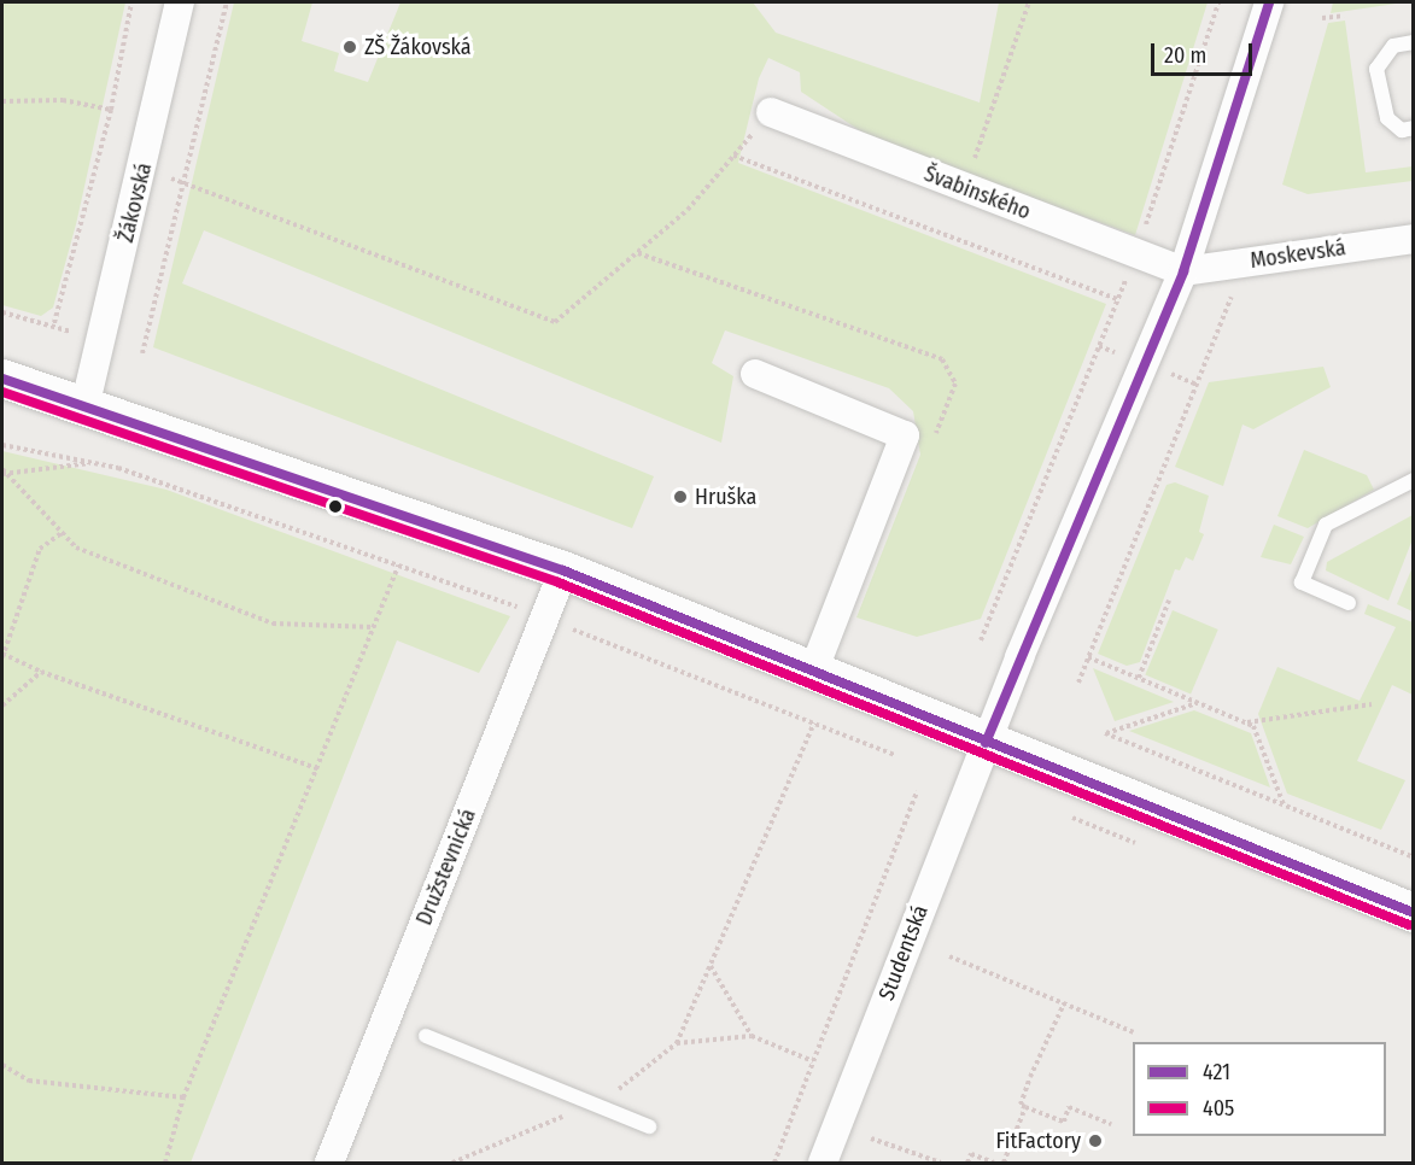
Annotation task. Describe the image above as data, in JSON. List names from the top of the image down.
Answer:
{
  "streets": {
    "street": [
      "Švabinského",
      "Žákovská",
      "Moskevská",
      "Družstevnická",
      "Studentská"
    ]
  },
  "crossings": [
    ["Švabinského", "Moskevská"],
    ["Švabinského", "Studentská"],
    ["Moskevská", "Studentská"]
  ],
  "places": ["ZŠ Žákovská", "Hruška", "FitFactory"],
  "lines": ["transit line 421", "transit line 405"],
  "legend": ["421", "405"],
  "scale_bar": "20 m"
}
